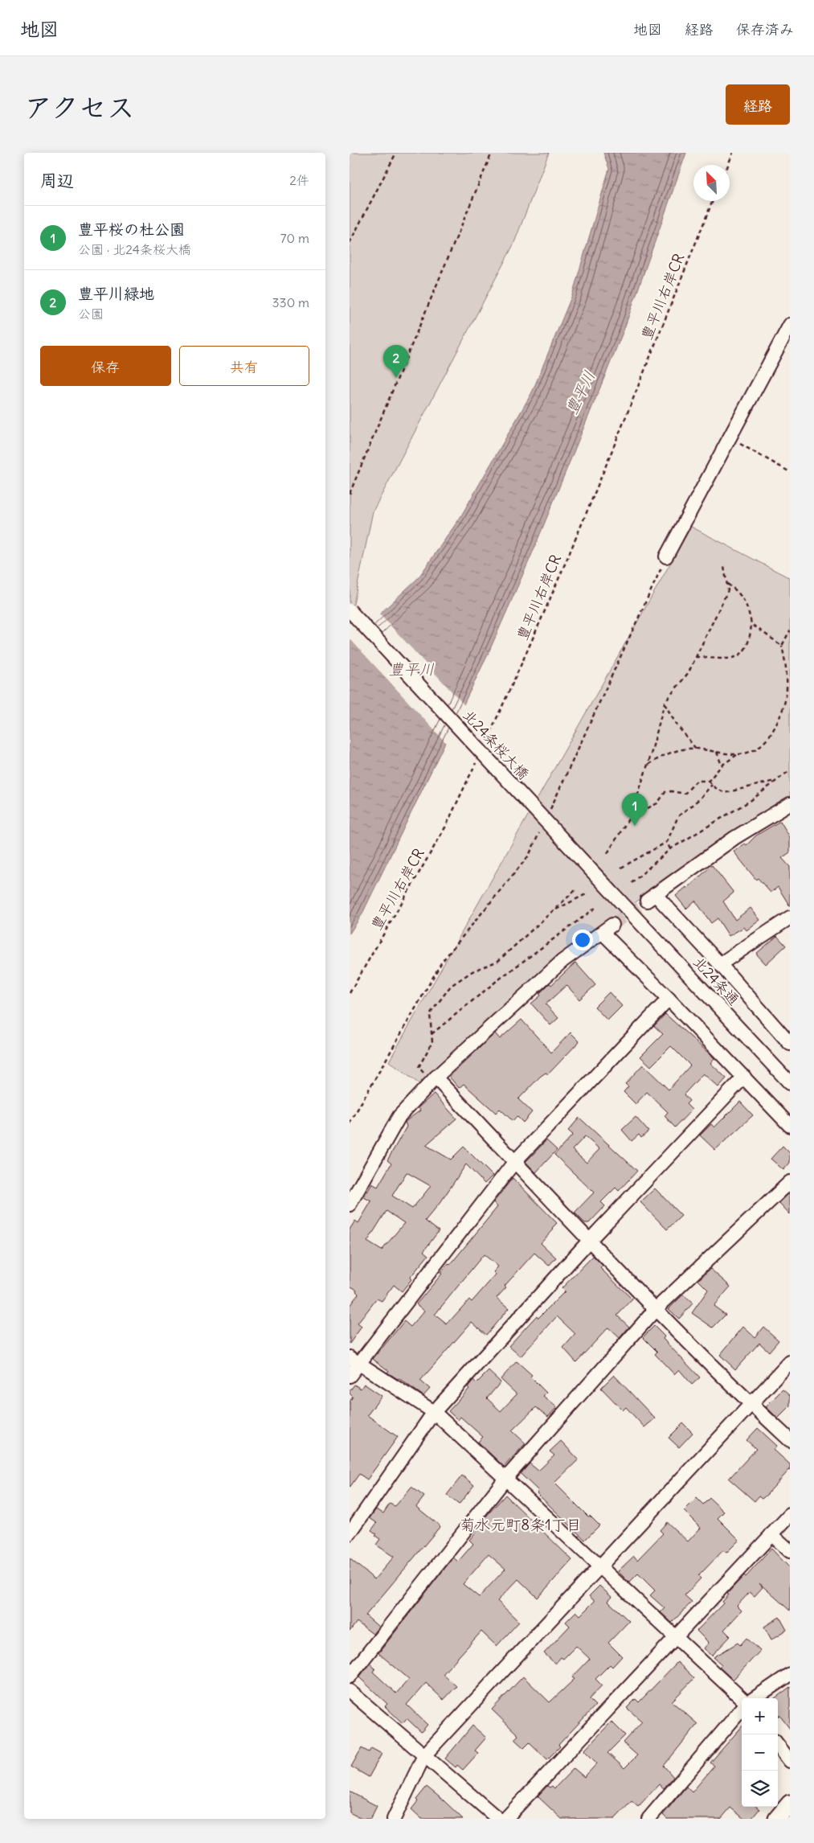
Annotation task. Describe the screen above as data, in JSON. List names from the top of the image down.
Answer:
{
  "streets": {
    "street": ["北24条桜大橋", "北24条通"],
    "path": ["豊平川右岸CR"]
  },
  "crossings": [
    ["北24条桜大橋", "北24条通"]
  ],
  "districts": ["菊水元町8条1丁目"],
  "water": ["豊平川"],
  "north": "top left",
  "page": {
    "header": "地図",
    "nav": ["地図", "経路", "保存済み"],
    "title": "アクセス",
    "buttons": [
      "経路",
      ["保存", "共有"]
    ],
    "heading": ["周辺", "2件"],
    "list": [
      {
        "mark": "1",
        "name": "豊平桜の杜公園",
        "note": "公園 · 北24条桜大橋",
        "value": "70 m"
      },
      {
        "mark": "2",
        "name": "豊平川緑地",
        "note": "公園",
        "value": "330 m"
      }
    ],
    "pins": ["2", "1"],
    "map_buttons": ["+", "−"]
  }
}
